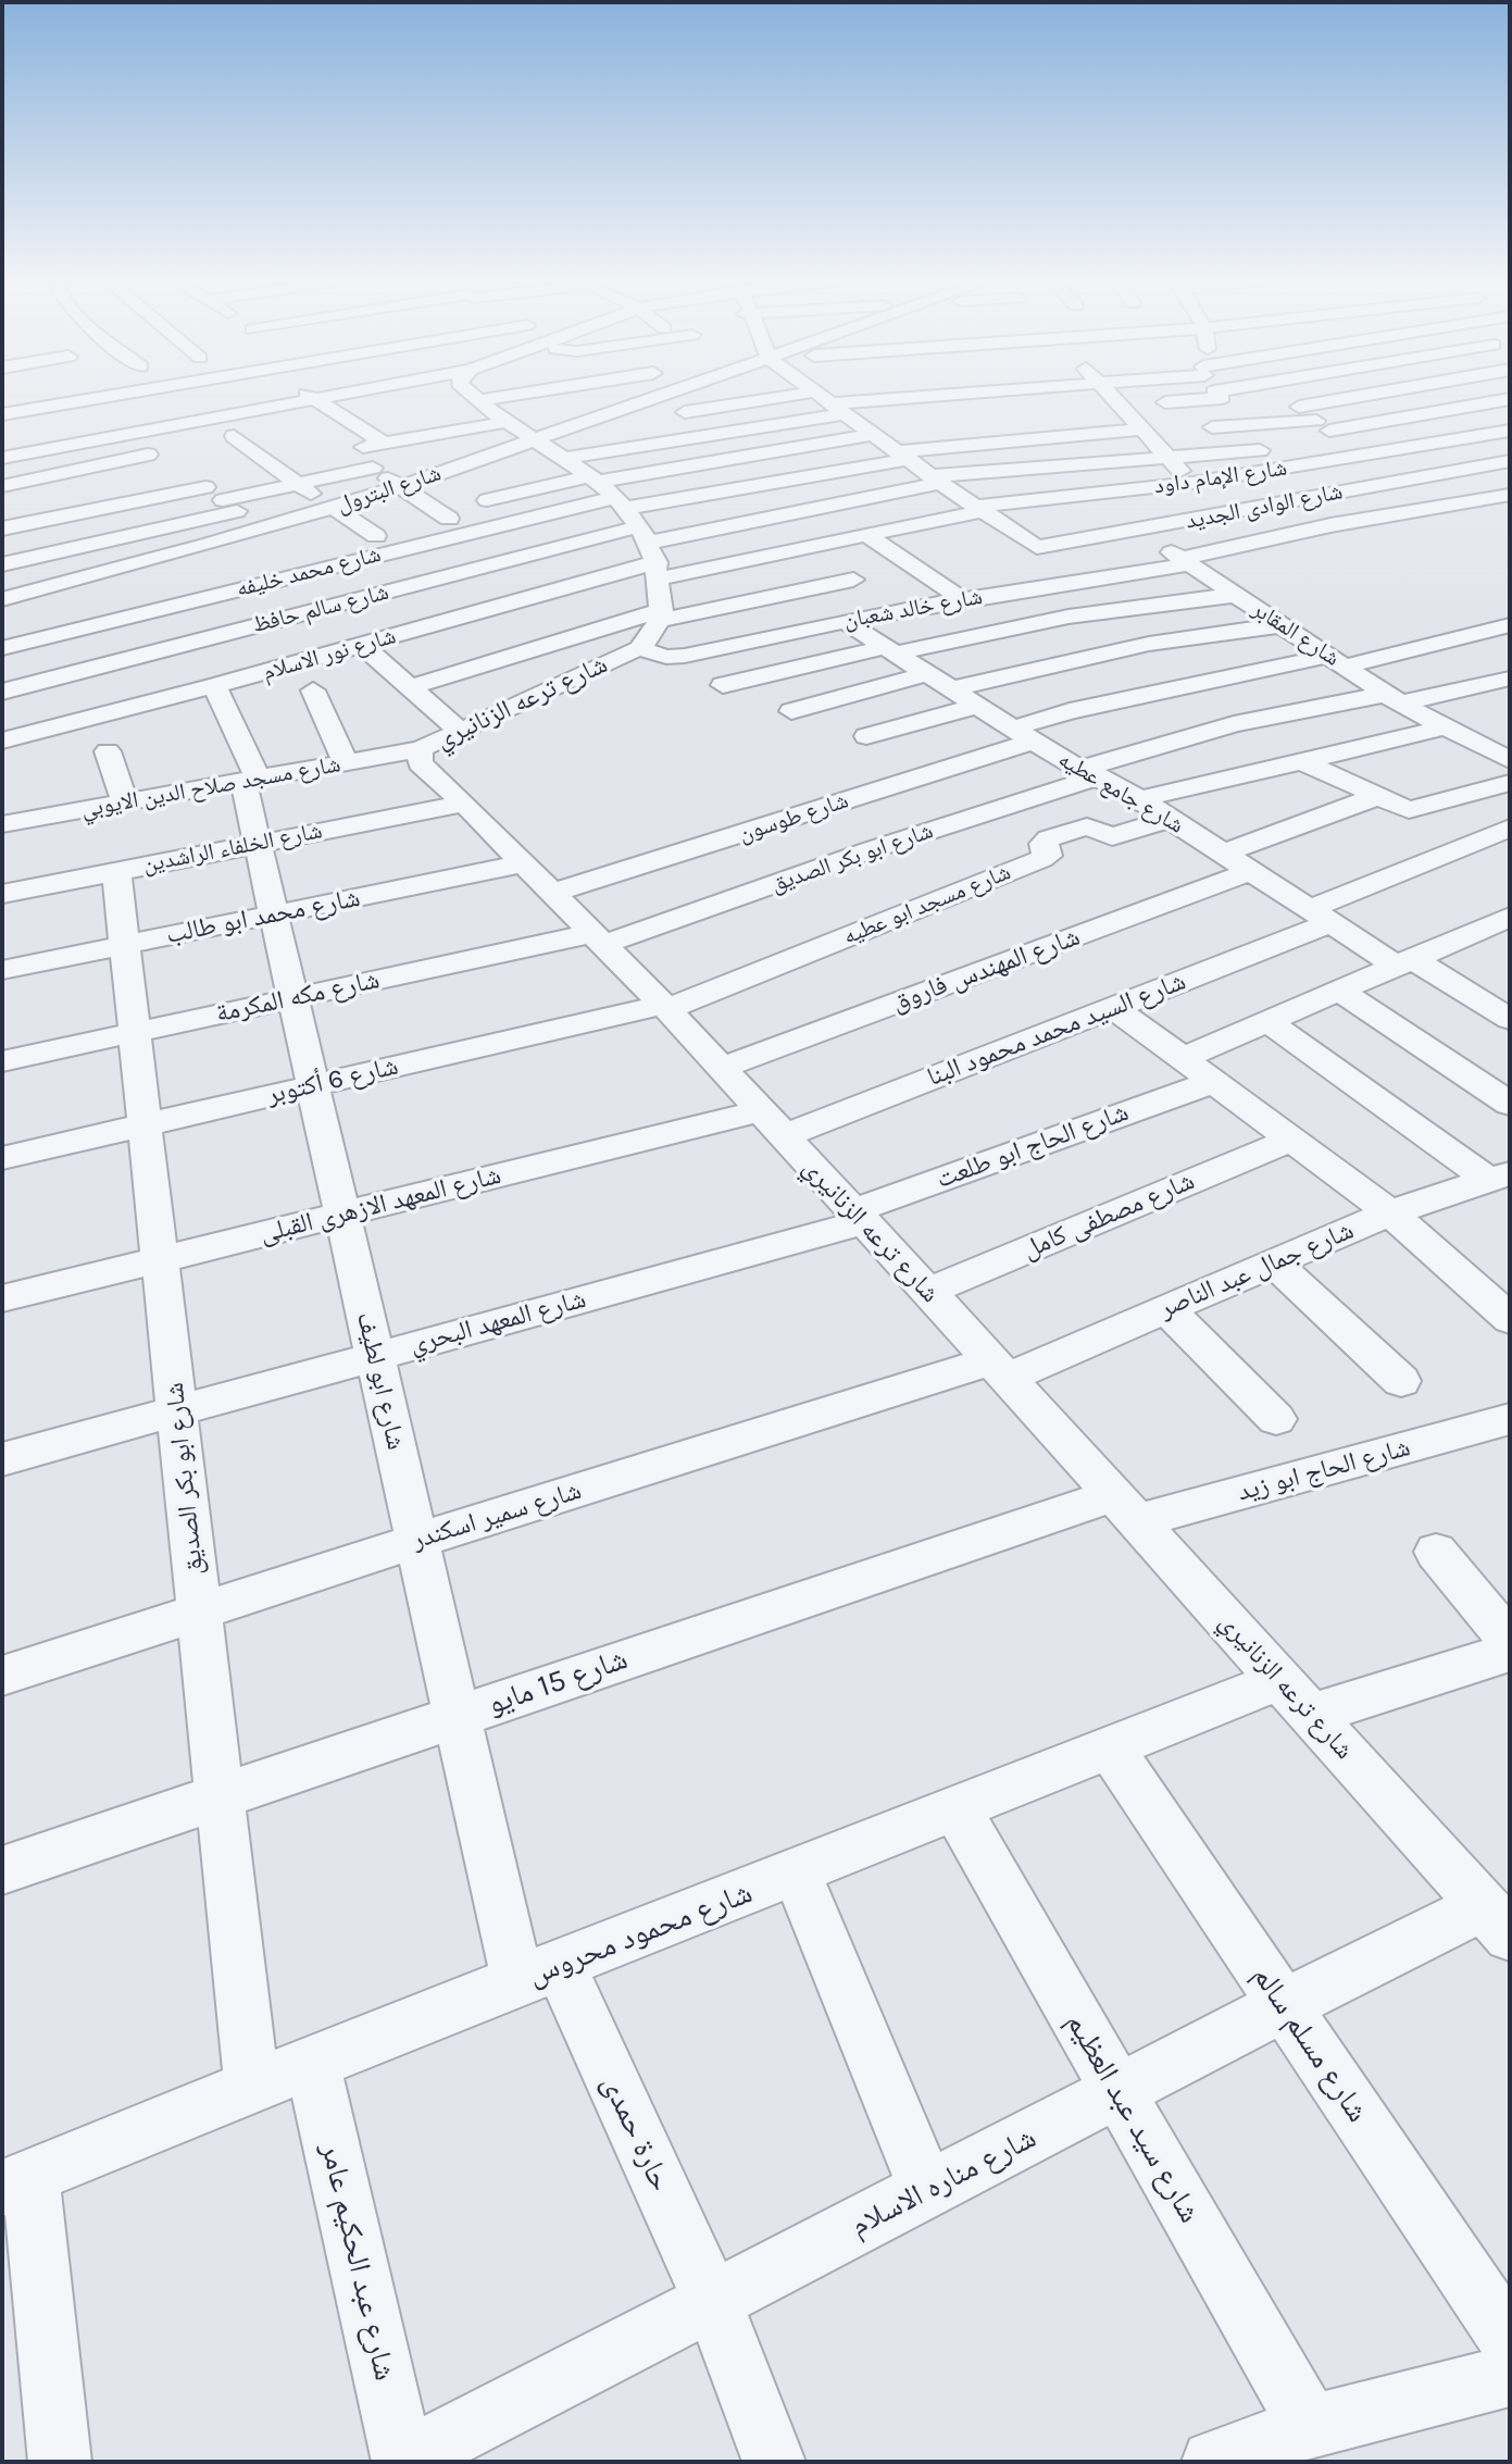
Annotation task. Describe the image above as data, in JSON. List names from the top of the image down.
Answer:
{
  "streets": {
    "street": [
      "شارع الإمام داود",
      "شارع البترول",
      "شارع الوادى الجديد",
      "شارع محمد خليفه",
      "شارع سالم حافظ",
      "شارع خالد شعبان",
      "شارع المقابر",
      "شارع نور الاسلام",
      "شارع ترعه الزنانيري",
      "شارع مسجد صلاح الدين الايوبي",
      "شارع جامع عطيه",
      "شارع طوسون",
      "شارع الخلفاء الراشدين",
      "شارع ابو بكر الصديق",
      "شارع مسجد ابو عطيه",
      "شارع محمد ابو طالب",
      "شارع المهندس فاروق",
      "شارع مكه المكرمة",
      "شارع السيد محمد محمود البنا",
      "شارع 6 أكتوبر",
      "شارع الحاج ابو طلعت",
      "شارع المعهد الازهرى القبلى",
      "شارع مصطفى كامل",
      "شارع جمال عبد الناصر",
      "شارع المعهد البحري",
      "شارع ابو لطيف",
      "شارع الحاج ابو زيد",
      "شارع سمير اسكندر",
      "شارع 15 مايو",
      "شارع محمود محروس",
      "شارع مسلم سالم",
      "شارع سيد عبد العظيم",
      "حارة حمدى",
      "شارع مناره الاسلام",
      "شارع عبد الحكيم عامر"
    ]
  },
  "crossings": [
    ["شارع الإمام داود", "شارع سالم حافظ"],
    ["شارع الإمام داود", "شارع المقابر"],
    ["شارع الإمام داود", "شارع نور الاسلام"],
    ["شارع الإمام داود", "شارع ترعه الزنانيري"],
    ["شارع الوادى الجديد", "شارع المقابر"],
    ["شارع سالم حافظ", "شارع نور الاسلام"],
    ["شارع سالم حافظ", "شارع ترعه الزنانيري"],
    ["شارع خالد شعبان", "شارع المقابر"],
    ["شارع خالد شعبان", "شارع ترعه الزنانيري"],
    ["شارع خالد شعبان", "شارع جامع عطيه"],
    ["شارع المقابر", "شارع طوسون"],
    ["شارع المقابر", "شارع ابو بكر الصديق"],
    ["شارع نور الاسلام", "شارع ترعه الزنانيري"],
    ["شارع نور الاسلام", "شارع ابو لطيف"],
    ["شارع ترعه الزنانيري", "شارع مسجد صلاح الدين الايوبي"],
    ["شارع ترعه الزنانيري", "شارع طوسون"],
    ["شارع ترعه الزنانيري", "شارع الخلفاء الراشدين"],
    ["شارع ترعه الزنانيري", "شارع ابو بكر الصديق"],
    ["شارع ترعه الزنانيري", "شارع مسجد ابو عطيه"],
    ["شارع ترعه الزنانيري", "شارع محمد ابو طالب"],
    ["شارع ترعه الزنانيري", "شارع المهندس فاروق"],
    ["شارع ترعه الزنانيري", "شارع مكه المكرمة"],
    ["شارع ترعه الزنانيري", "شارع السيد محمد محمود البنا"],
    ["شارع ترعه الزنانيري", "شارع 6 أكتوبر"],
    ["شارع ترعه الزنانيري", "شارع الحاج ابو طلعت"],
    ["شارع ترعه الزنانيري", "شارع المعهد الازهرى القبلى"],
    ["شارع ترعه الزنانيري", "شارع مصطفى كامل"],
    ["شارع ترعه الزنانيري", "شارع جمال عبد الناصر"],
    ["شارع ترعه الزنانيري", "شارع المعهد البحري"],
    ["شارع ترعه الزنانيري", "شارع الحاج ابو زيد"],
    ["شارع ترعه الزنانيري", "شارع سمير اسكندر"],
    ["شارع ترعه الزنانيري", "شارع 15 مايو"],
    ["شارع ترعه الزنانيري", "شارع محمود محروس"],
    ["شارع ترعه الزنانيري", "شارع مناره الاسلام"],
    ["شارع مسجد صلاح الدين الايوبي", "شارع ابو لطيف"],
    ["شارع جامع عطيه", "شارع طوسون"],
    ["شارع جامع عطيه", "شارع ابو بكر الصديق"],
    ["شارع جامع عطيه", "شارع مسجد ابو عطيه"],
    ["شارع جامع عطيه", "شارع المهندس فاروق"],
    ["شارع جامع عطيه", "شارع السيد محمد محمود البنا"],
    ["شارع الخلفاء الراشدين", "شارع ابو بكر الصديق"],
    ["شارع الخلفاء الراشدين", "شارع ابو لطيف"],
    ["شارع ابو بكر الصديق", "شارع محمد ابو طالب"],
    ["شارع ابو بكر الصديق", "شارع مكه المكرمة"],
    ["شارع ابو بكر الصديق", "شارع 6 أكتوبر"],
    ["شارع ابو بكر الصديق", "شارع المعهد الازهرى القبلى"],
    ["شارع ابو بكر الصديق", "شارع المعهد البحري"],
    ["شارع ابو بكر الصديق", "شارع سمير اسكندر"],
    ["شارع ابو بكر الصديق", "شارع 15 مايو"],
    ["شارع ابو بكر الصديق", "شارع محمود محروس"],
    ["شارع مسجد ابو عطيه", "شارع 6 أكتوبر"],
    ["شارع محمد ابو طالب", "شارع ابو لطيف"],
    ["شارع مكه المكرمة", "شارع ابو لطيف"],
    ["شارع السيد محمد محمود البنا", "شارع المعهد الازهرى القبلى"],
    ["شارع 6 أكتوبر", "شارع ابو لطيف"],
    ["شارع الحاج ابو طلعت", "شارع المعهد البحري"],
    ["شارع المعهد الازهرى القبلى", "شارع ابو لطيف"],
    ["شارع جمال عبد الناصر", "شارع سمير اسكندر"],
    ["شارع المعهد البحري", "شارع ابو لطيف"],
    ["شارع ابو لطيف", "شارع سمير اسكندر"],
    ["شارع ابو لطيف", "شارع 15 مايو"],
    ["شارع ابو لطيف", "شارع محمود محروس"],
    ["شارع ابو لطيف", "حارة حمدى"],
    ["شارع الحاج ابو زيد", "شارع 15 مايو"],
    ["شارع محمود محروس", "شارع مسلم سالم"],
    ["شارع محمود محروس", "شارع سيد عبد العظيم"],
    ["شارع محمود محروس", "حارة حمدى"],
    ["شارع محمود محروس", "شارع عبد الحكيم عامر"],
    ["شارع مسلم سالم", "شارع مناره الاسلام"],
    ["شارع سيد عبد العظيم", "شارع مناره الاسلام"],
    ["حارة حمدى", "شارع مناره الاسلام"],
    ["شارع مناره الاسلام", "شارع عبد الحكيم عامر"]
  ]
}
